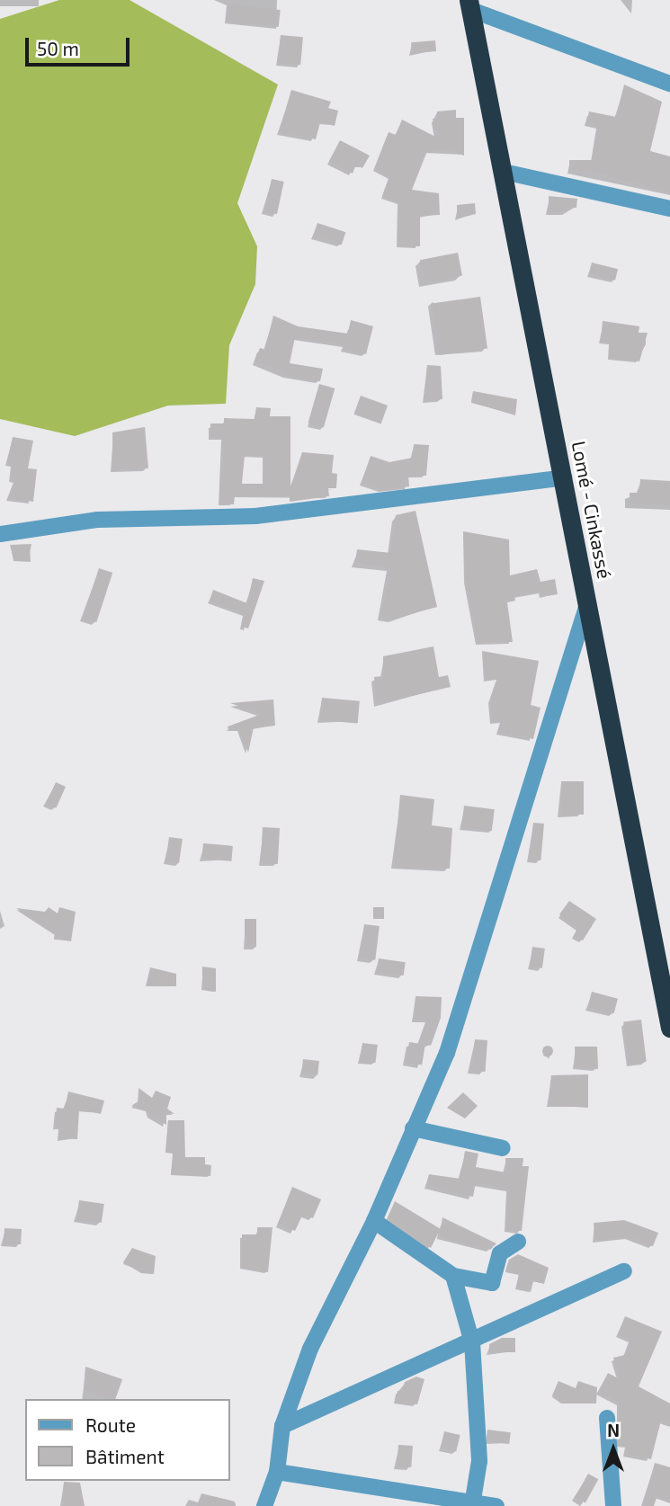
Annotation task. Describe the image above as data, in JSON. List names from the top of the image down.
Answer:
{
  "streets": {
    "highway": ["Lomé - Cinkassé"]
  },
  "legend": ["Route", "Bâtiment"],
  "scale_bar": "50 m",
  "north": "top"
}
